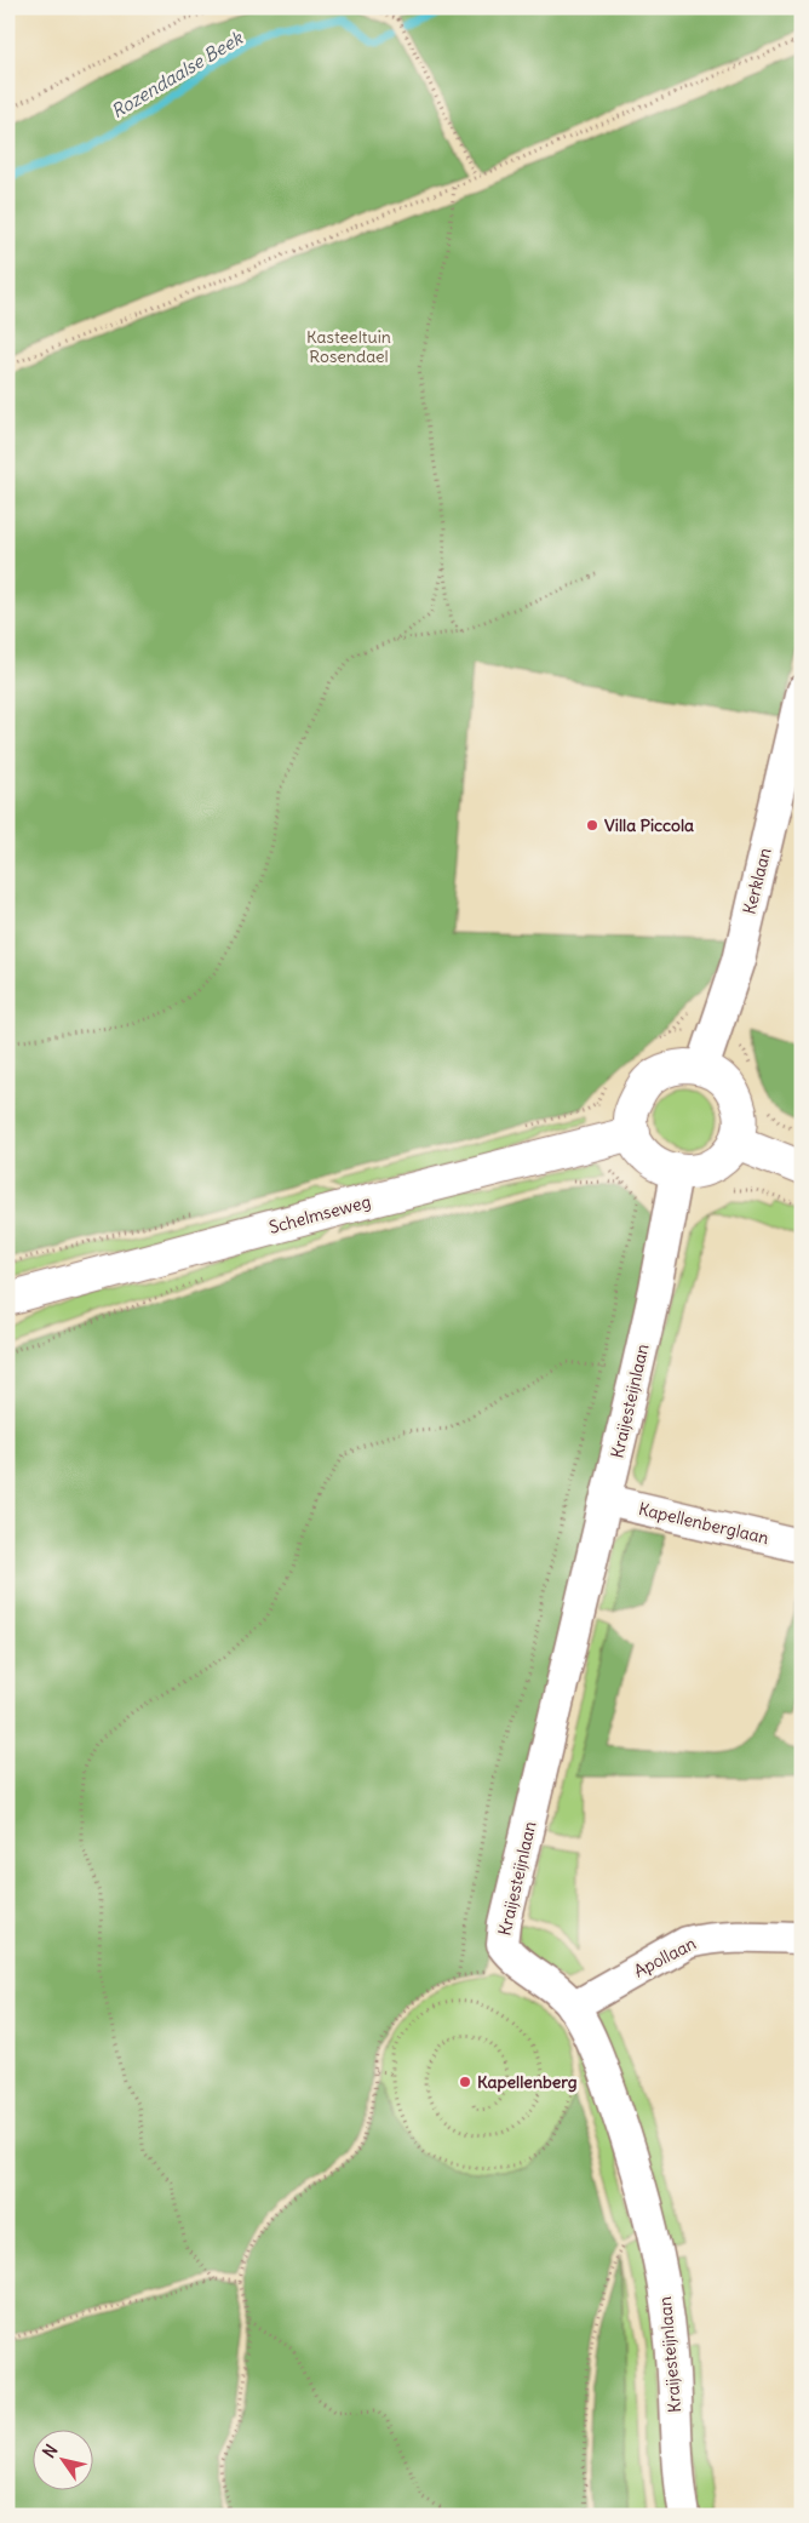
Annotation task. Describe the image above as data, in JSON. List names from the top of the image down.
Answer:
{
  "streets": {
    "main road": ["Schelmseweg"],
    "street": [
      "Kerklaan",
      "Kraijesteijnlaan",
      "Kapellenberglaan",
      "Apollaan"
    ]
  },
  "crossings": [
    ["Kerklaan", "Schelmseweg"],
    ["Kerklaan", "Kraijesteijnlaan"],
    ["Schelmseweg", "Kraijesteijnlaan"],
    ["Kraijesteijnlaan", "Kapellenberglaan"],
    ["Kraijesteijnlaan", "Apollaan"]
  ],
  "water": ["Rozendaalse Beek"],
  "parks": ["Kasteeltuin Rosendael"],
  "places": ["Villa Piccola", "Kapellenberg"],
  "north": "top left"
}
